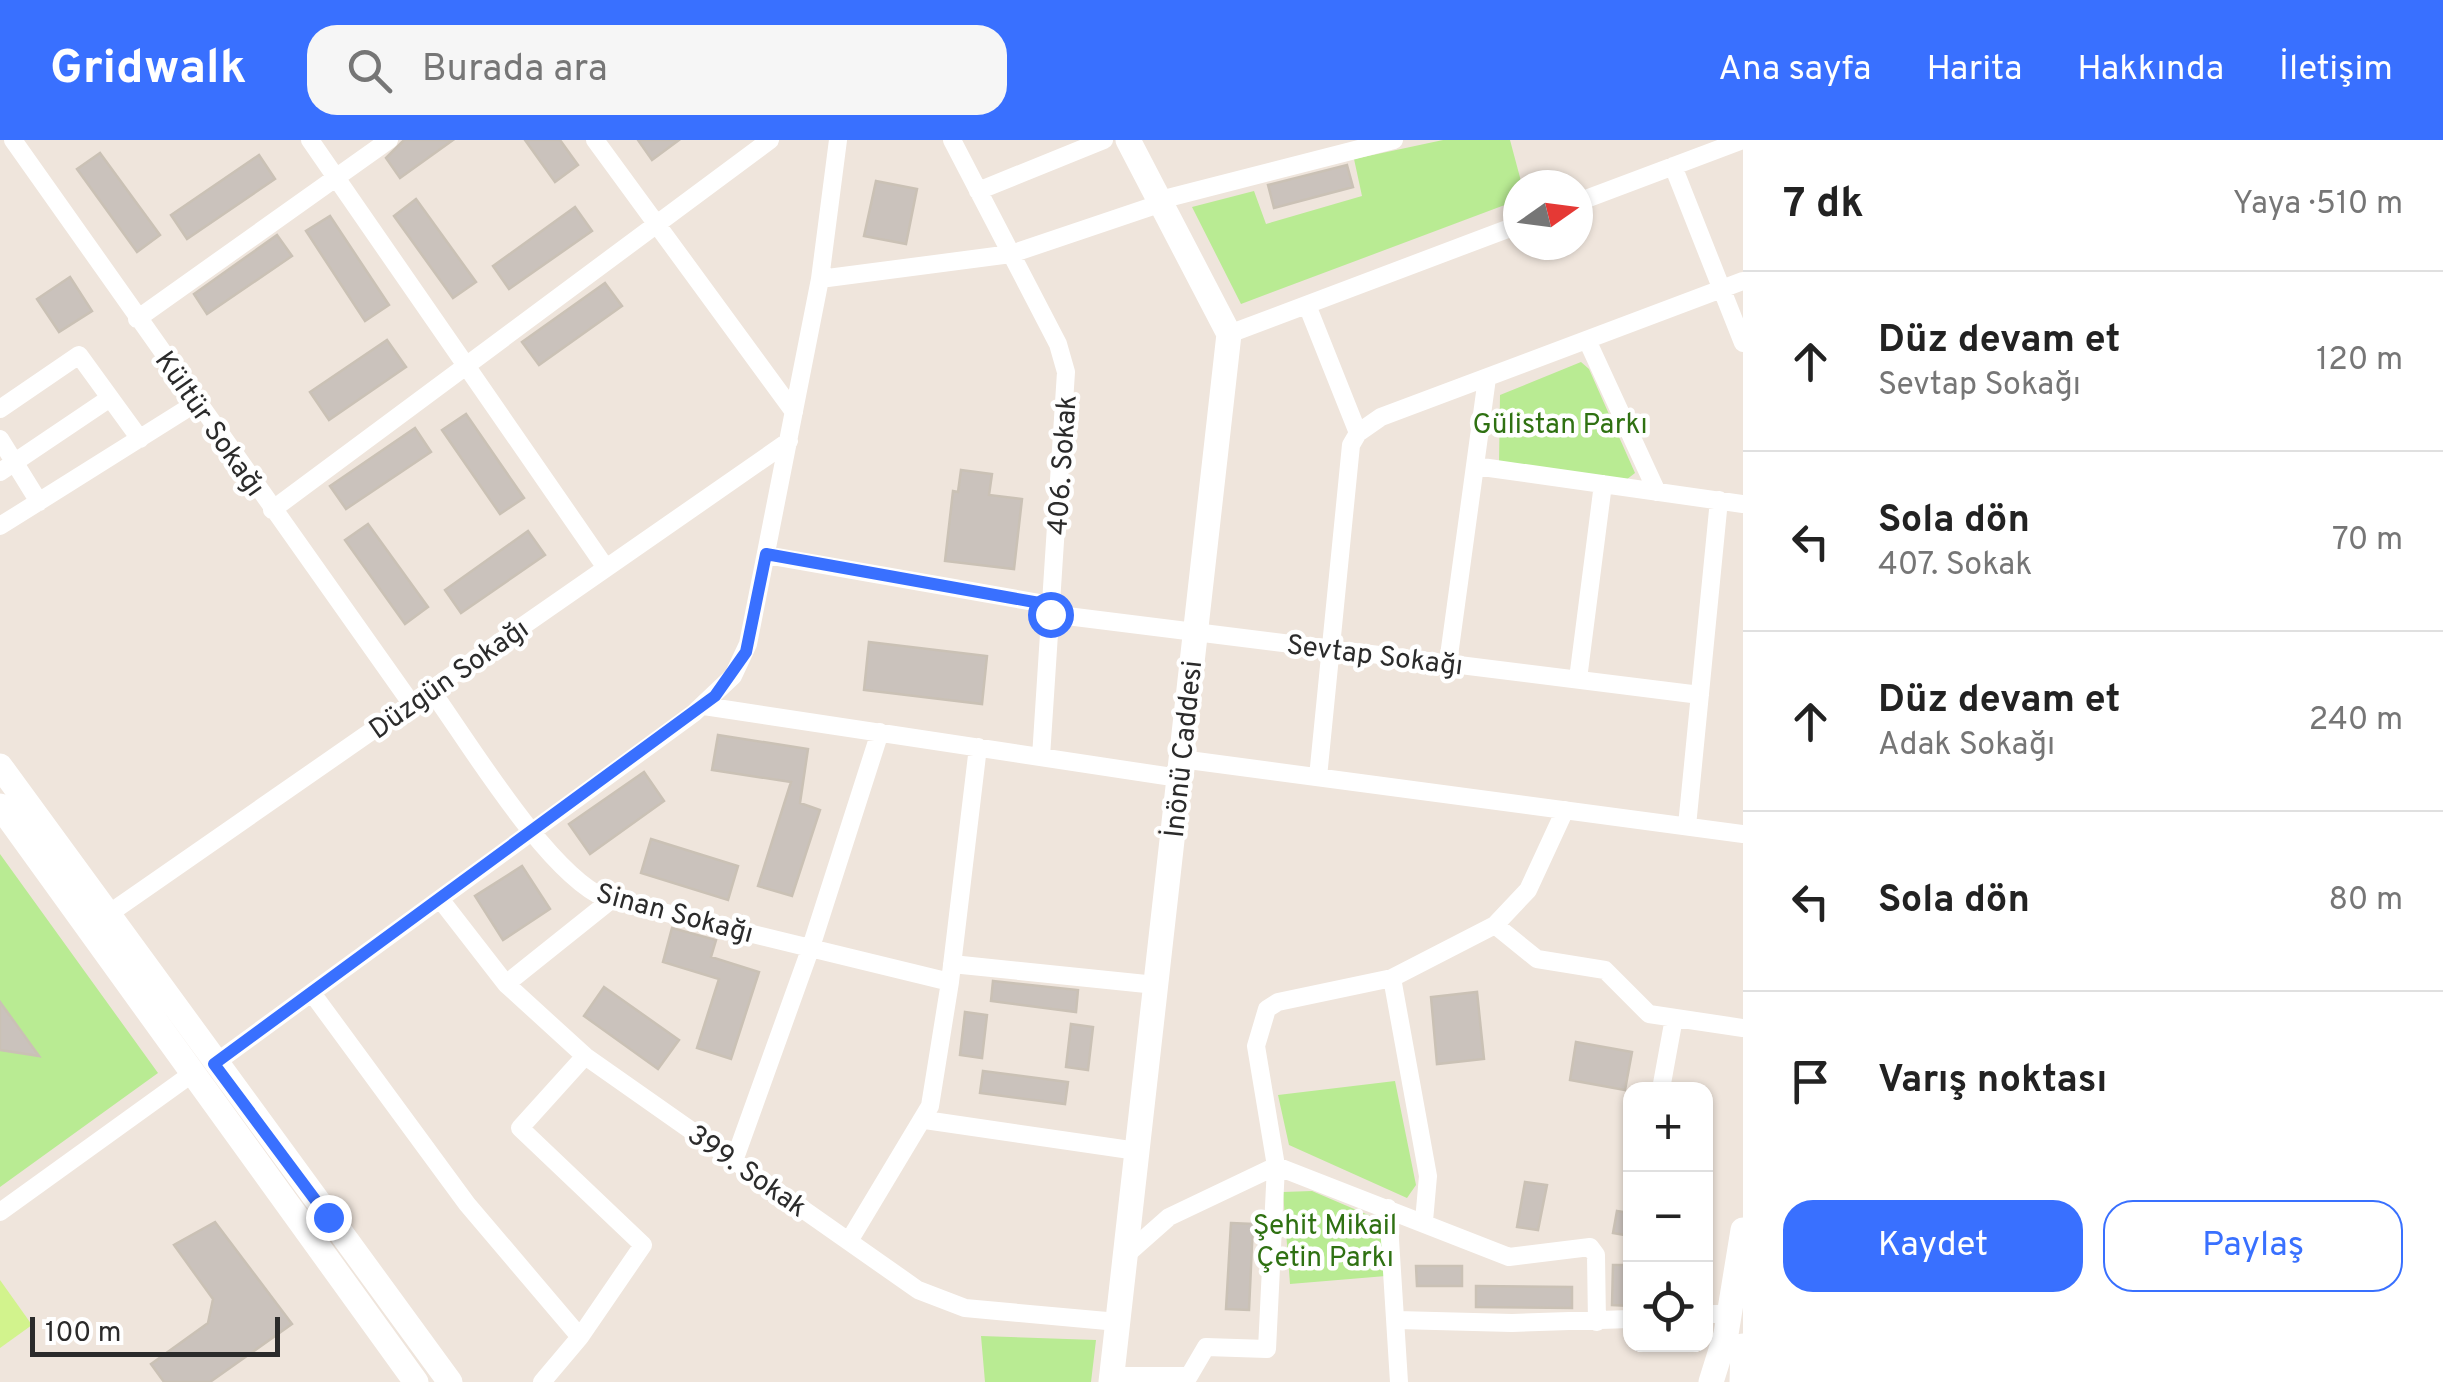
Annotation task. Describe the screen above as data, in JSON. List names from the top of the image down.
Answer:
{
  "streets": {
    "main road": ["İnönü Caddesi"],
    "street": [
      "Kültür Sokağı",
      "406. Sokak",
      "Sevtap Sokağı",
      "Düzgün Sokağı",
      "Sinan Sokağı",
      "399. Sokak"
    ]
  },
  "crossings": [
    ["Kültür Sokağı", "Düzgün Sokağı"],
    ["406. Sokak", "Sevtap Sokağı"],
    ["Sevtap Sokağı", "İnönü Caddesi"],
    ["Düzgün Sokağı", "Sinan Sokağı"],
    ["İnönü Caddesi", "Sinan Sokağı"],
    ["İnönü Caddesi", "399. Sokak"]
  ],
  "parks": ["Gülistan Parkı", "Şehit Mikail Çetin Parkı"],
  "scale_bar": "100 m",
  "north": "right",
  "page": {
    "header": "Gridwalk",
    "search": "Burada ara",
    "nav": [
      "Ana sayfa",
      "Harita",
      "Hakkında",
      "İletişim"
    ],
    "heading": ["7 dk", "Yaya · 510 m"],
    "list": [
      ["Düz devam et", "Sevtap Sokağı", "120 m"],
      ["Sola dön", "407. Sokak", "70 m"],
      ["Düz devam et", "Adak Sokağı", "240 m"],
      ["Sola dön", "80 m"],
      "Varış noktası"
    ],
    "map_buttons": ["+", "−"],
    "buttons": ["Kaydet", "Paylaş"],
    "scale": "100 m"
  }
}
